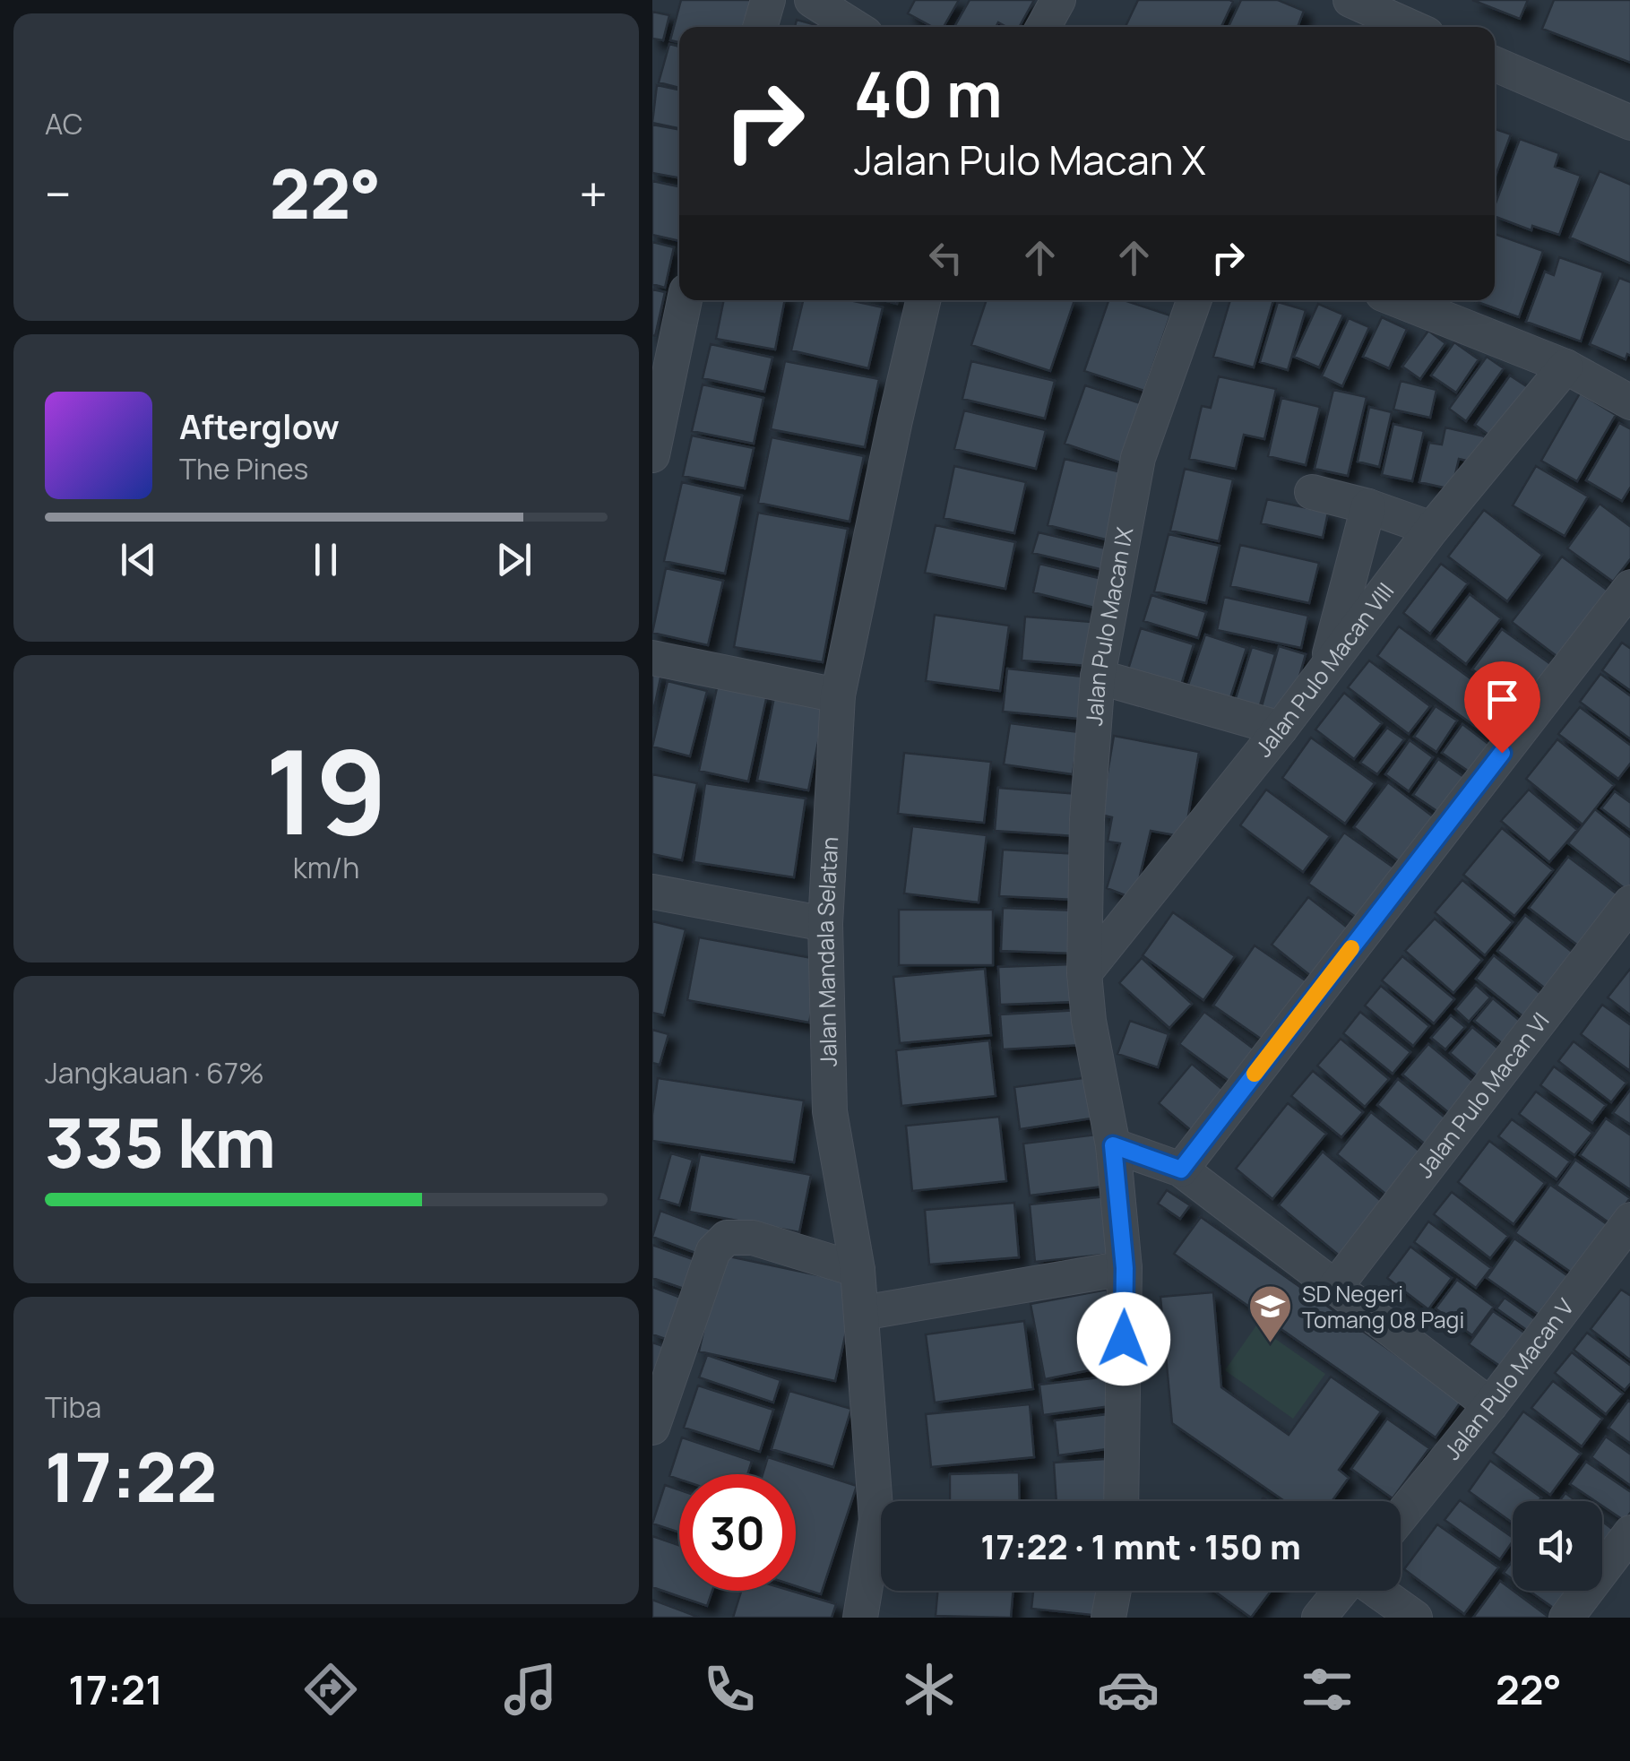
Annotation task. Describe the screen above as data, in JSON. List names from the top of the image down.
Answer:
{
  "streets": {
    "street": [
      "Jalan Pulo Macan IX",
      "Jalan Pulo Macan VIII",
      "Jalan Mandala Selatan",
      "Jalan Pulo Macan VI",
      "Jalan Pulo Macan V"
    ]
  },
  "crossings": [
    ["Jalan Pulo Macan IX", "Jalan Pulo Macan VIII"]
  ],
  "places": {
    "school or university": ["SD Negeri Tomang 08 Pagi"]
  },
  "page": {
    "tile": [
      "AC",
      ["19", "km/h"],
      ["Jangkauan · 67%", "335 km"],
      ["Tiba", "17:22"]
    ],
    "turn": ["40 m", "Jalan Pulo Macan X"],
    "heat": ["−", "22°", "+"],
    "song": ["Afterglow", "The Pines"],
    "limit": "30",
    "trip": "17:22 · 1 mnt · 150 m",
    "tabs": ["17:21", "22°"]
  }
}
